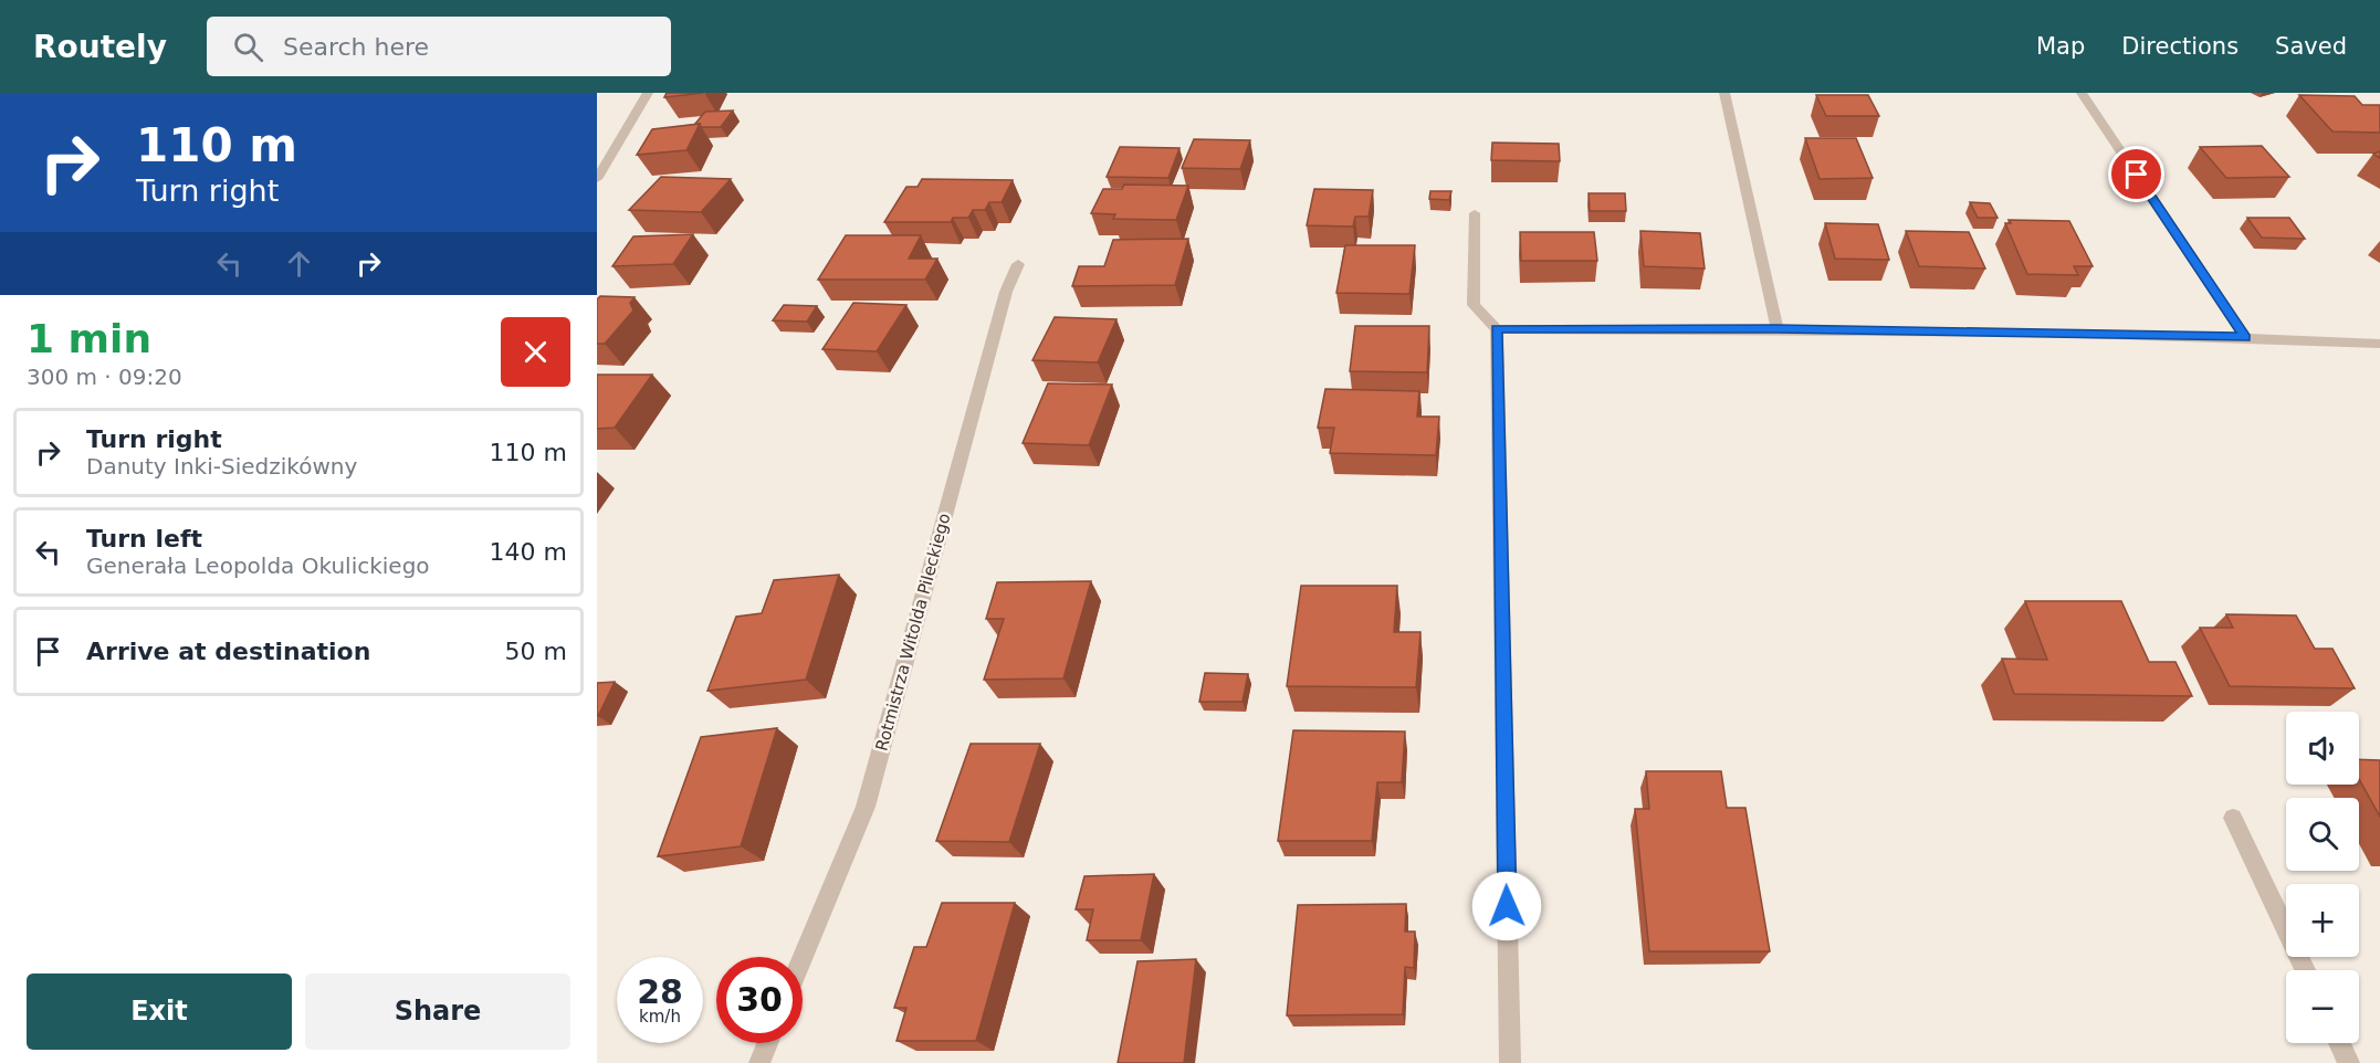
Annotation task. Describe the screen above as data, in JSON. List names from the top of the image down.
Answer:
{
  "streets": {
    "street": ["Rotmistrza Witolda Pileckiego"]
  },
  "page": {
    "header": "Routely",
    "search": "Search here",
    "nav": ["Map", "Directions", "Saved"],
    "turn": ["110 m", "Turn right"],
    "heading": ["1 min", "300 m · 09:20"],
    "list": [
      {
        "name": "Turn right",
        "note": "Danuty Inki-Siedzikówny",
        "value": "110 m"
      },
      {
        "name": "Turn left",
        "note": "Generała Leopolda Okulickiego",
        "value": "140 m"
      },
      {
        "name": "Arrive at destination",
        "value": "50 m"
      }
    ],
    "map_buttons": ["+", "−"],
    "speed": "28 km/h",
    "limit": "30",
    "buttons": ["Exit", "Share"]
  }
}
